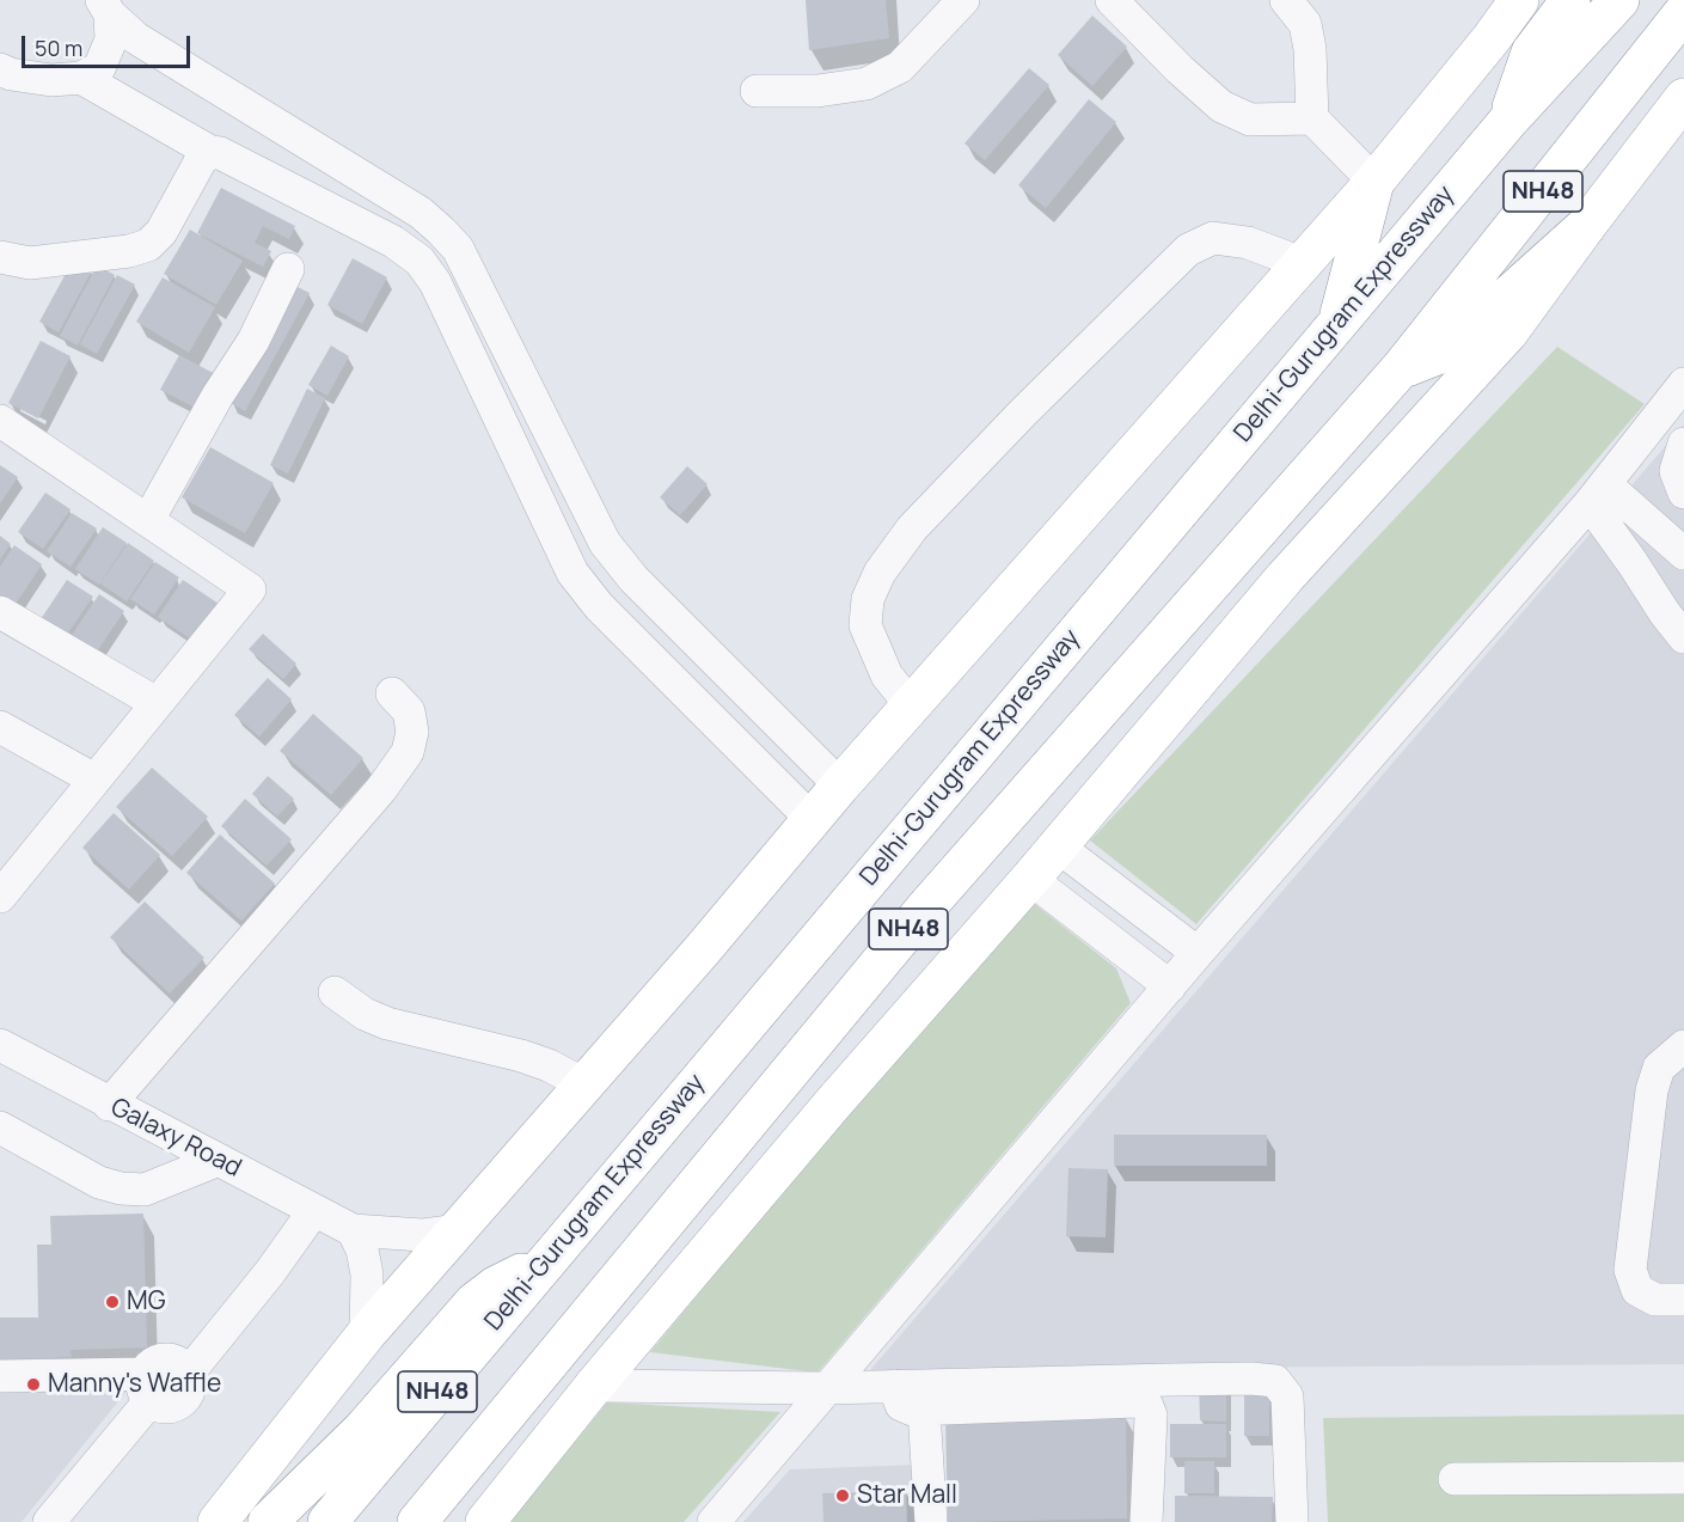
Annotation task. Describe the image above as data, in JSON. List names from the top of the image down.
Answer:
{
  "streets": {
    "main road": ["NH48", "Delhi-Gurugram Expressway"],
    "street": ["Galaxy Road"]
  },
  "places": ["MG", "Manny's Waffle", "Star Mall"],
  "scale_bar": "50 m"
}
